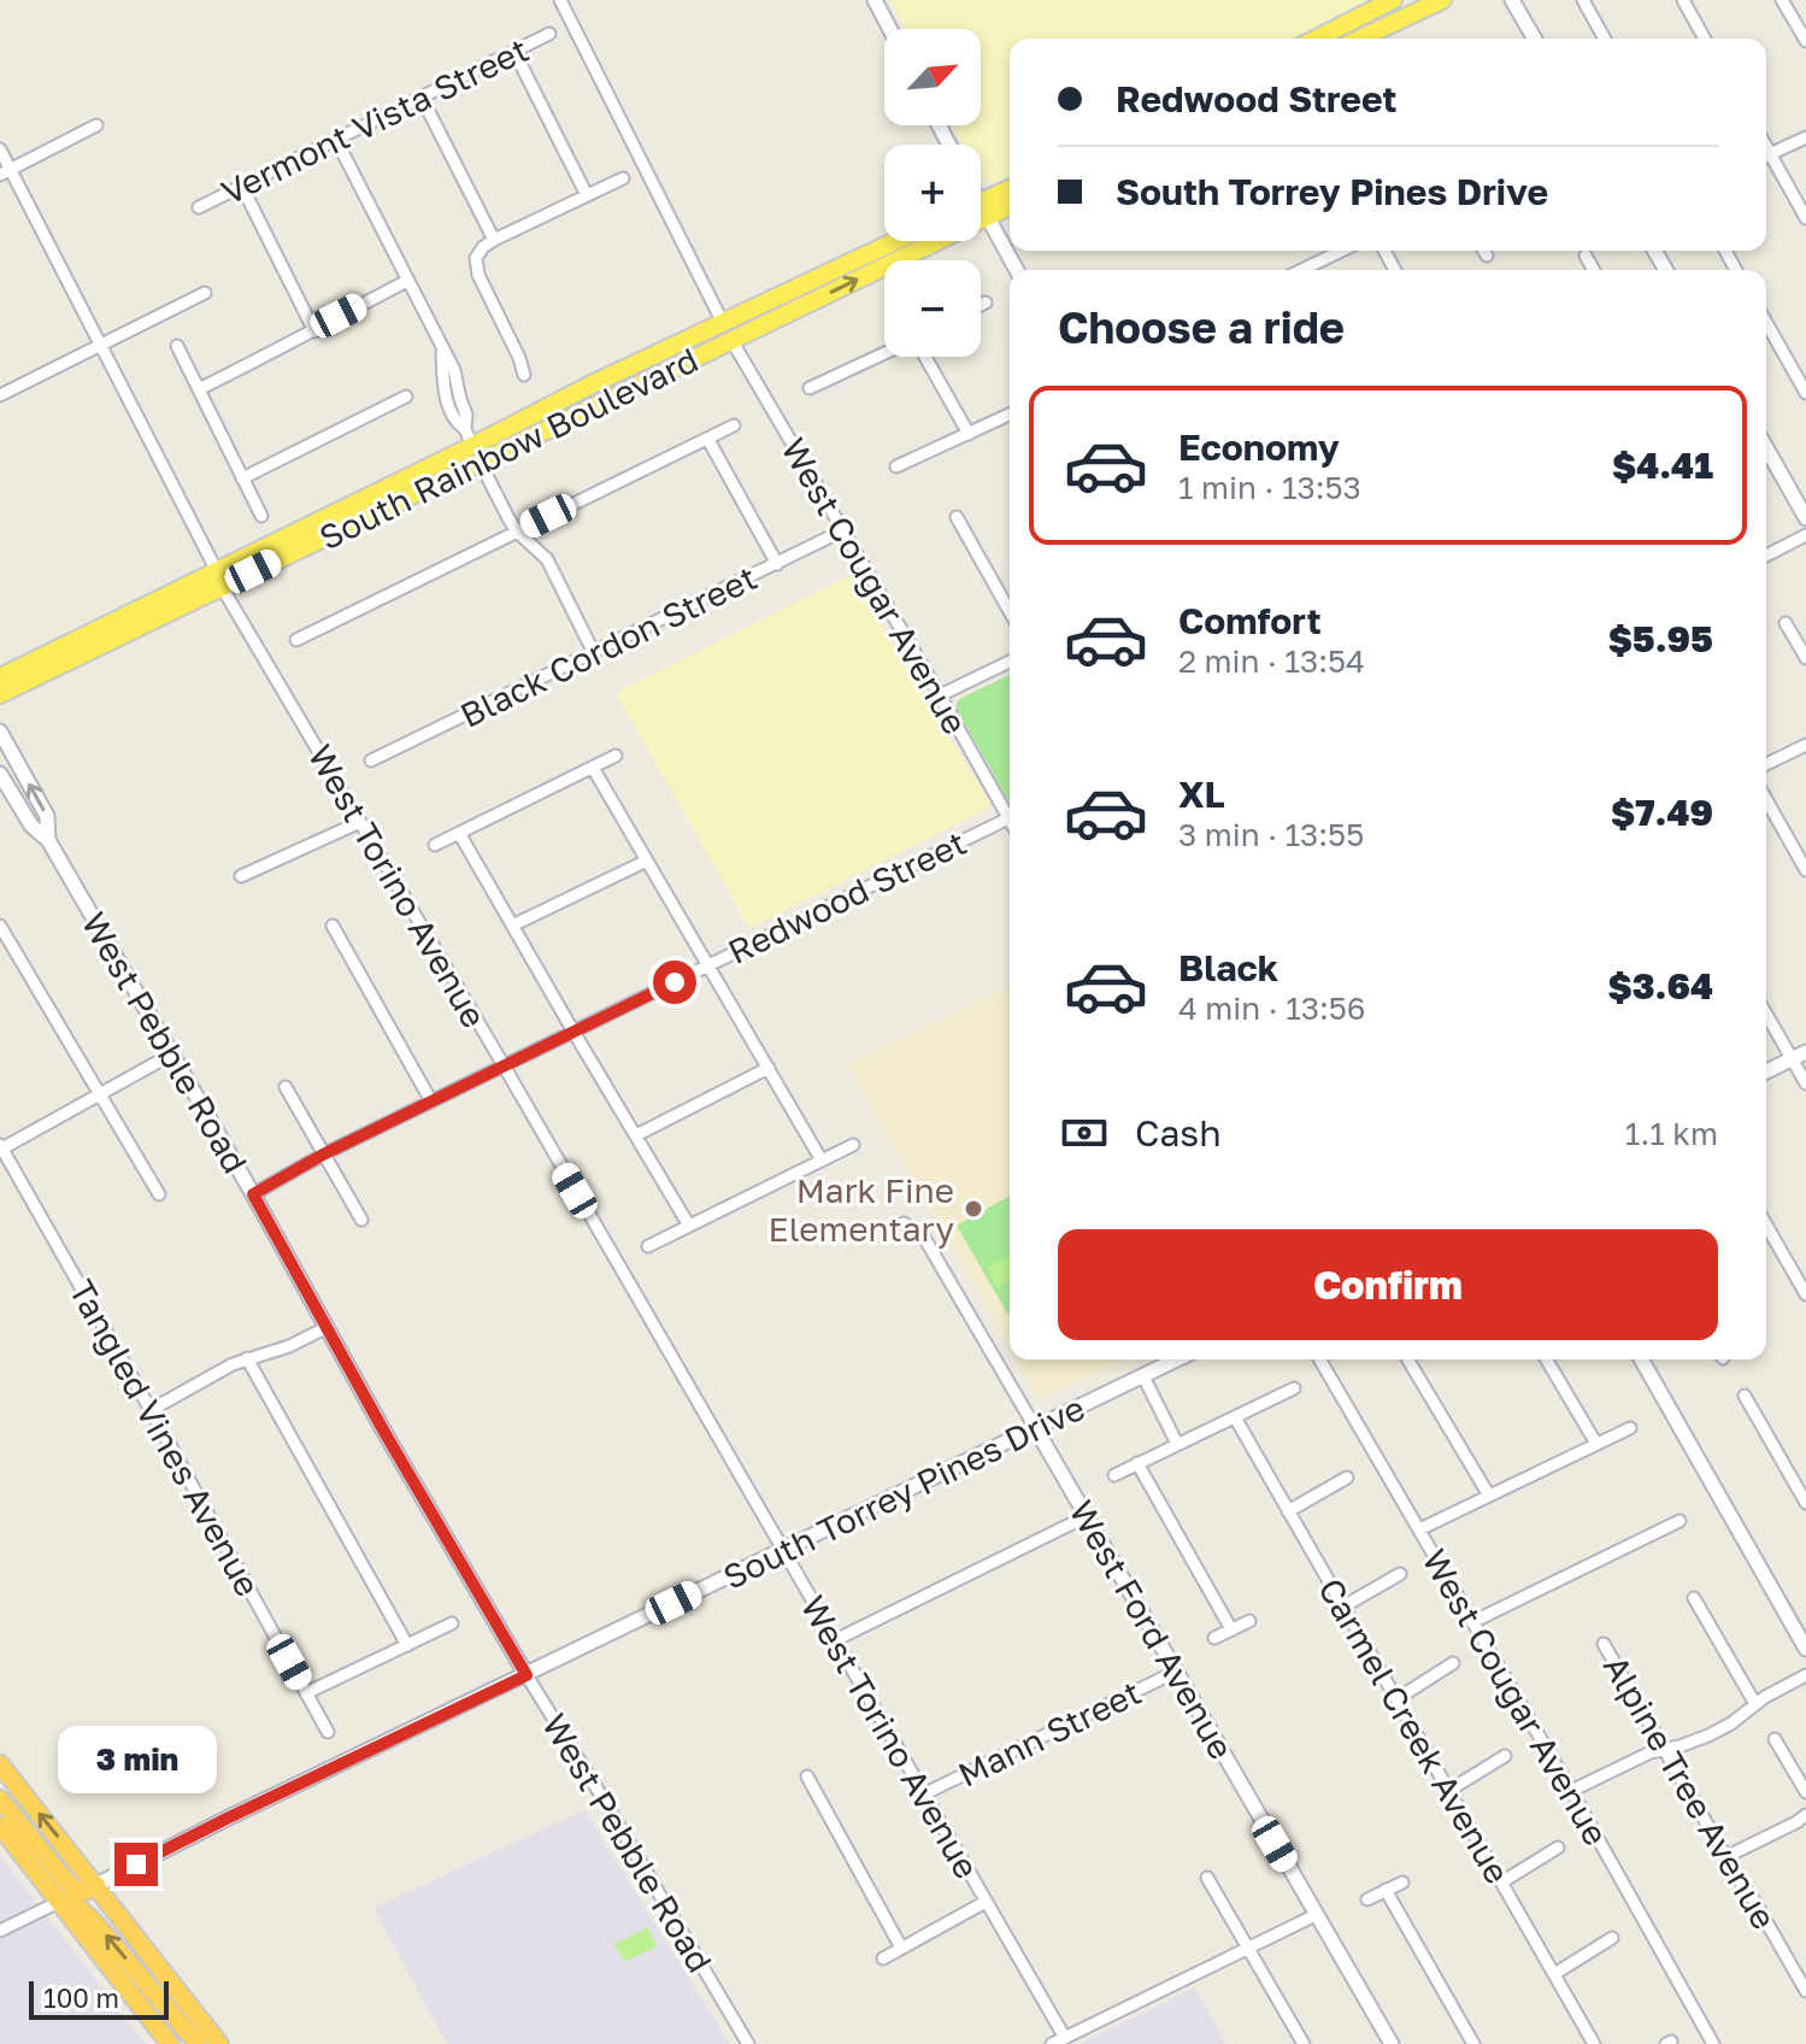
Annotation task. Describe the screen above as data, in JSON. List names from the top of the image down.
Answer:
{
  "streets": {
    "main road": ["South Rainbow Boulevard"],
    "street": [
      "Vermont Vista Street",
      "West Cougar Avenue",
      "Black Cordon Street",
      "West Torino Avenue",
      "Redwood Street",
      "West Pebble Road",
      "Tangled Vines Avenue",
      "South Torrey Pines Drive",
      "West Ford Avenue",
      "Carmel Creek Avenue",
      "Mann Street",
      "Alpine Tree Avenue"
    ]
  },
  "crossings": [
    ["South Rainbow Boulevard", "West Cougar Avenue"],
    ["South Rainbow Boulevard", "West Torino Avenue"],
    ["West Cougar Avenue", "Black Cordon Street"],
    ["West Cougar Avenue", "Redwood Street"],
    ["West Torino Avenue", "Redwood Street"],
    ["West Torino Avenue", "South Torrey Pines Drive"],
    ["West Torino Avenue", "Mann Street"],
    ["Redwood Street", "West Pebble Road"],
    ["West Pebble Road", "South Torrey Pines Drive"],
    ["South Torrey Pines Drive", "West Ford Avenue"],
    ["West Ford Avenue", "Mann Street"]
  ],
  "places": ["Mark Fine Elementary"],
  "scale_bar": "100 m",
  "north": "top right",
  "page": {
    "map_buttons": ["+", "−"],
    "banner": ["Redwood Street", "South Torrey Pines Drive"],
    "heading": "Choose a ride",
    "list": [
      {
        "name": "Economy",
        "note": "1 min · 13:53",
        "value": "$4.41"
      },
      {
        "name": "Comfort",
        "note": "2 min · 13:54",
        "value": "$5.95"
      },
      {
        "name": "XL",
        "note": "3 min · 13:55",
        "value": "$7.49"
      },
      {
        "name": "Black",
        "note": "4 min · 13:56",
        "value": "$3.64"
      }
    ],
    "pay": ["Cash", "1.1 km"],
    "buttons": "Confirm",
    "bubble": "3 min",
    "scale": "100 m"
  }
}
